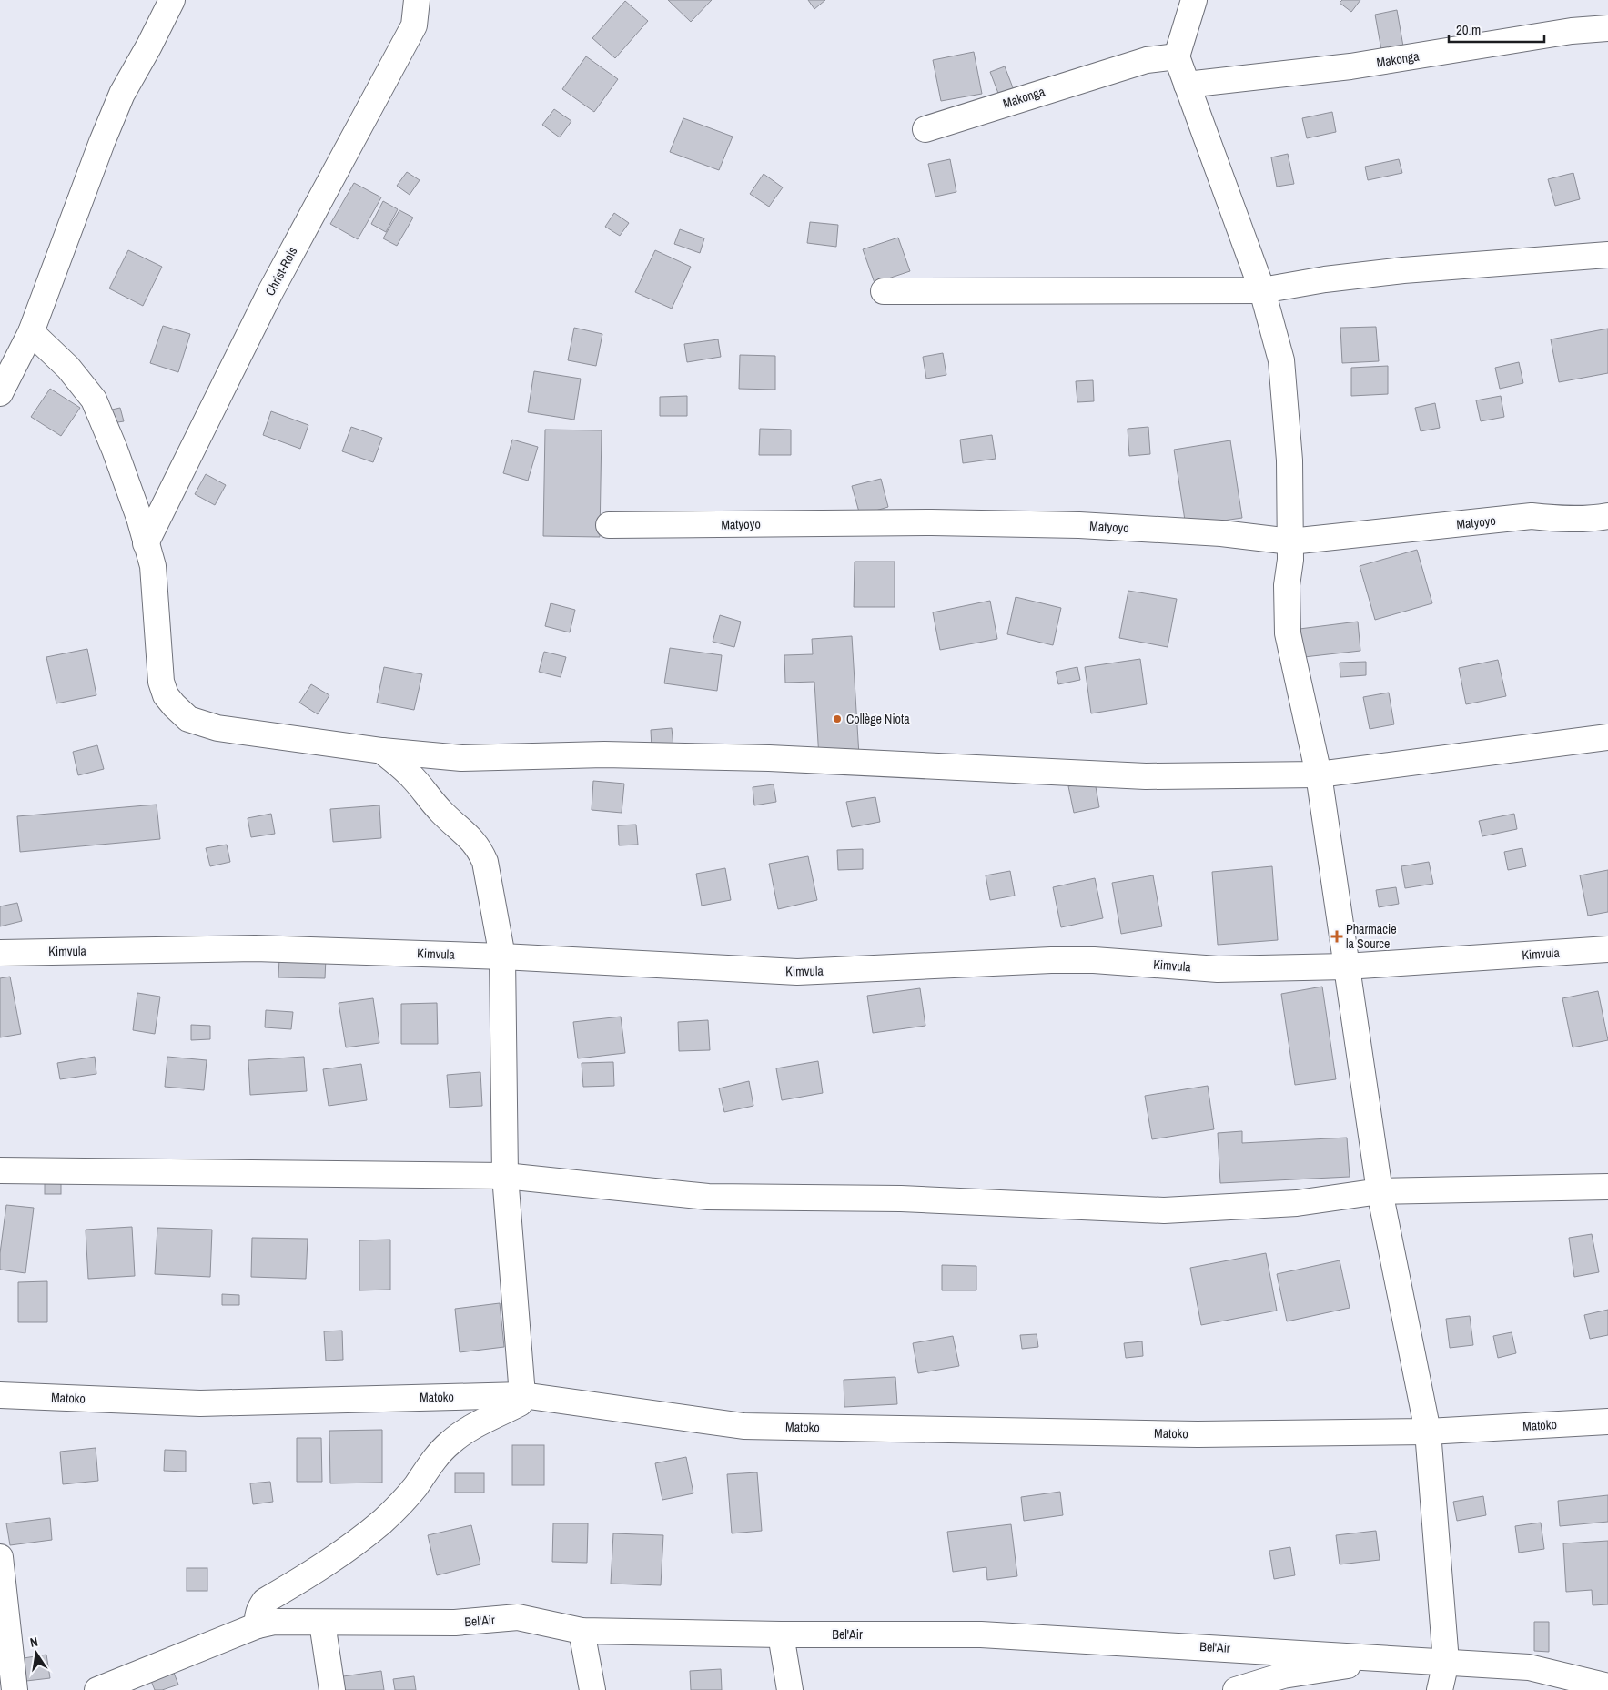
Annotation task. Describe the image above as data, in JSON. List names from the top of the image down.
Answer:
{
  "streets": {
    "street": [
      "Makonga",
      "Christ-Rois",
      "Matyoyo",
      "Kimvula",
      "Matoko",
      "Bel'Air"
    ]
  },
  "places": {
    "other": ["Collège Niota"],
    "health": ["Pharmacie la Source"]
  },
  "scale_bar": "20 m",
  "north": "top"
}
